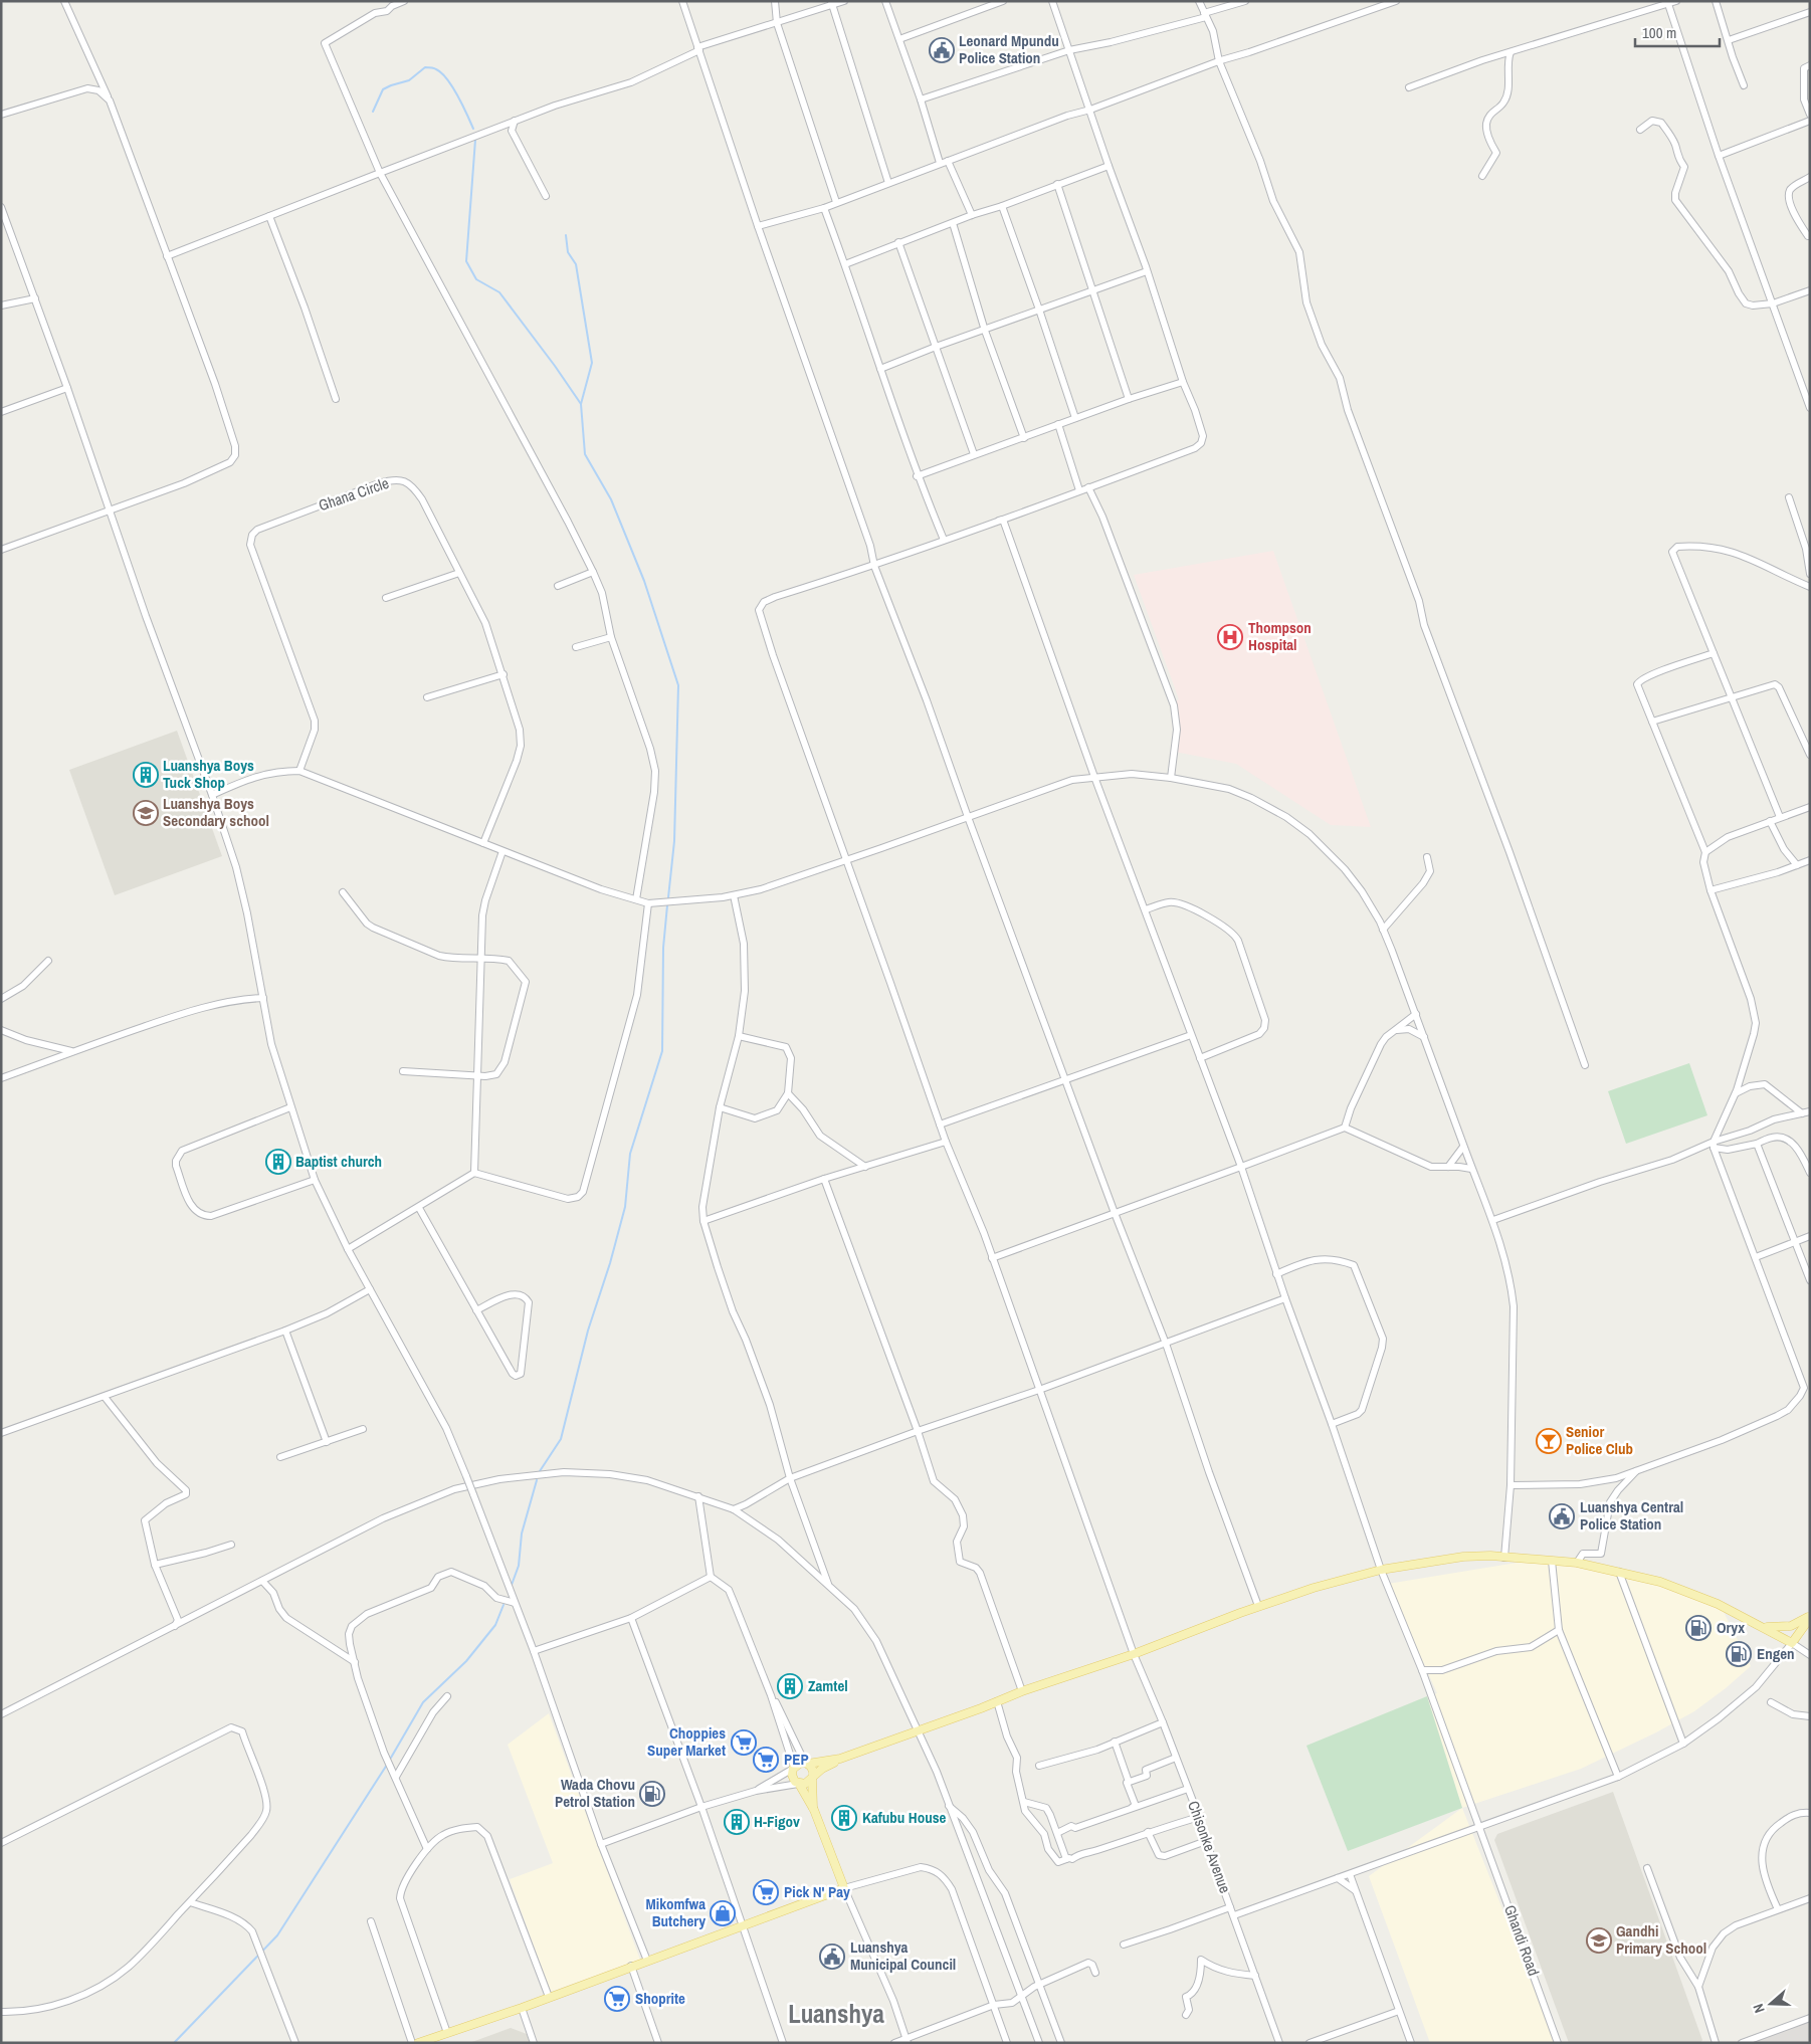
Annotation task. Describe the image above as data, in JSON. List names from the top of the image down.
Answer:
{
  "streets": {
    "street": ["Ghana Circle", "Chisonke Avenue", "Ghandi Road"]
  },
  "crossings": [
    ["Chisonke Avenue", "Ghandi Road"]
  ],
  "districts": ["Luanshya"],
  "places": {
    "public building": ["Leonard Mpundu Police Station", "Luanshya Central Police Station", "Luanshya Municipal Council"],
    "hospital": ["Thompson Hospital"],
    "building": [
      "Luanshya Boys Tuck Shop",
      "Baptist church",
      "Zamtel",
      "Kafubu House",
      "H-Figov"
    ],
    "school or university": ["Luanshya Boys Secondary school", "Gandhi Primary School"],
    "bar": ["Senior Police Club"],
    "fuel station": ["Oryx", "Engen", "Wada Chovu Petrol Station"],
    "supermarket": [
      "Choppies Super Market",
      "PEP",
      "Pick N' Pay",
      "Shoprite"
    ],
    "shop": ["Mikomfwa Butchery"]
  },
  "scale_bar": "100 m",
  "north": "left"
}
